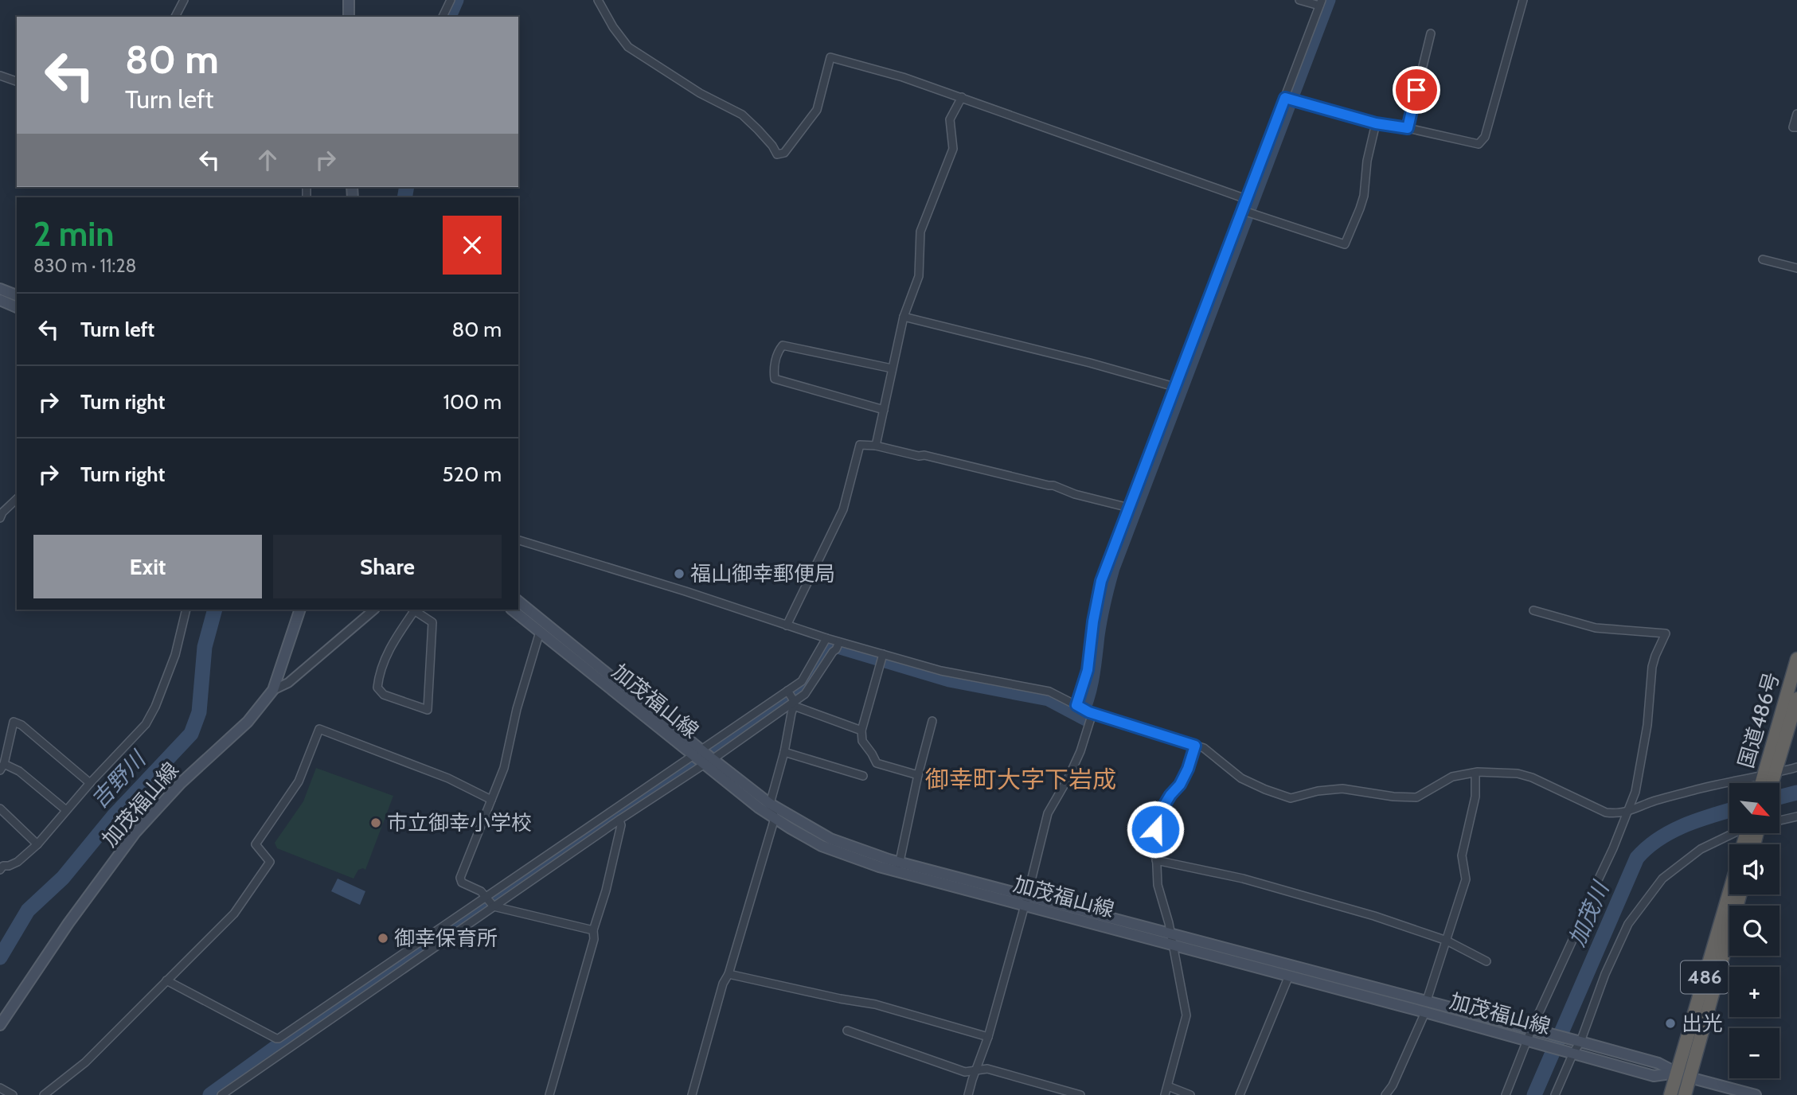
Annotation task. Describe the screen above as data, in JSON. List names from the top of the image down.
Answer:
{
  "streets": {
    "highway": ["国道486号", "486"],
    "main road": ["加茂福山線"]
  },
  "crossings": [
    ["加茂福山線", "486"]
  ],
  "districts": ["御幸町大字下岩成"],
  "water": ["吉野川", "加茂川"],
  "places": [
    "福山御幸郵便局",
    "市立御幸小学校",
    "御幸保育所",
    "出光"
  ],
  "north": "bottom right",
  "page": {
    "turn": ["80 m", "Turn left"],
    "heading": ["2 min", "830 m · 11:28"],
    "list": [
      {
        "name": "Turn left",
        "value": "80 m"
      },
      {
        "name": "Turn right",
        "value": "100 m"
      },
      {
        "name": "Turn right",
        "value": "520 m"
      }
    ],
    "buttons": ["Exit", "Share"],
    "map_buttons": ["+", "−"]
  }
}
